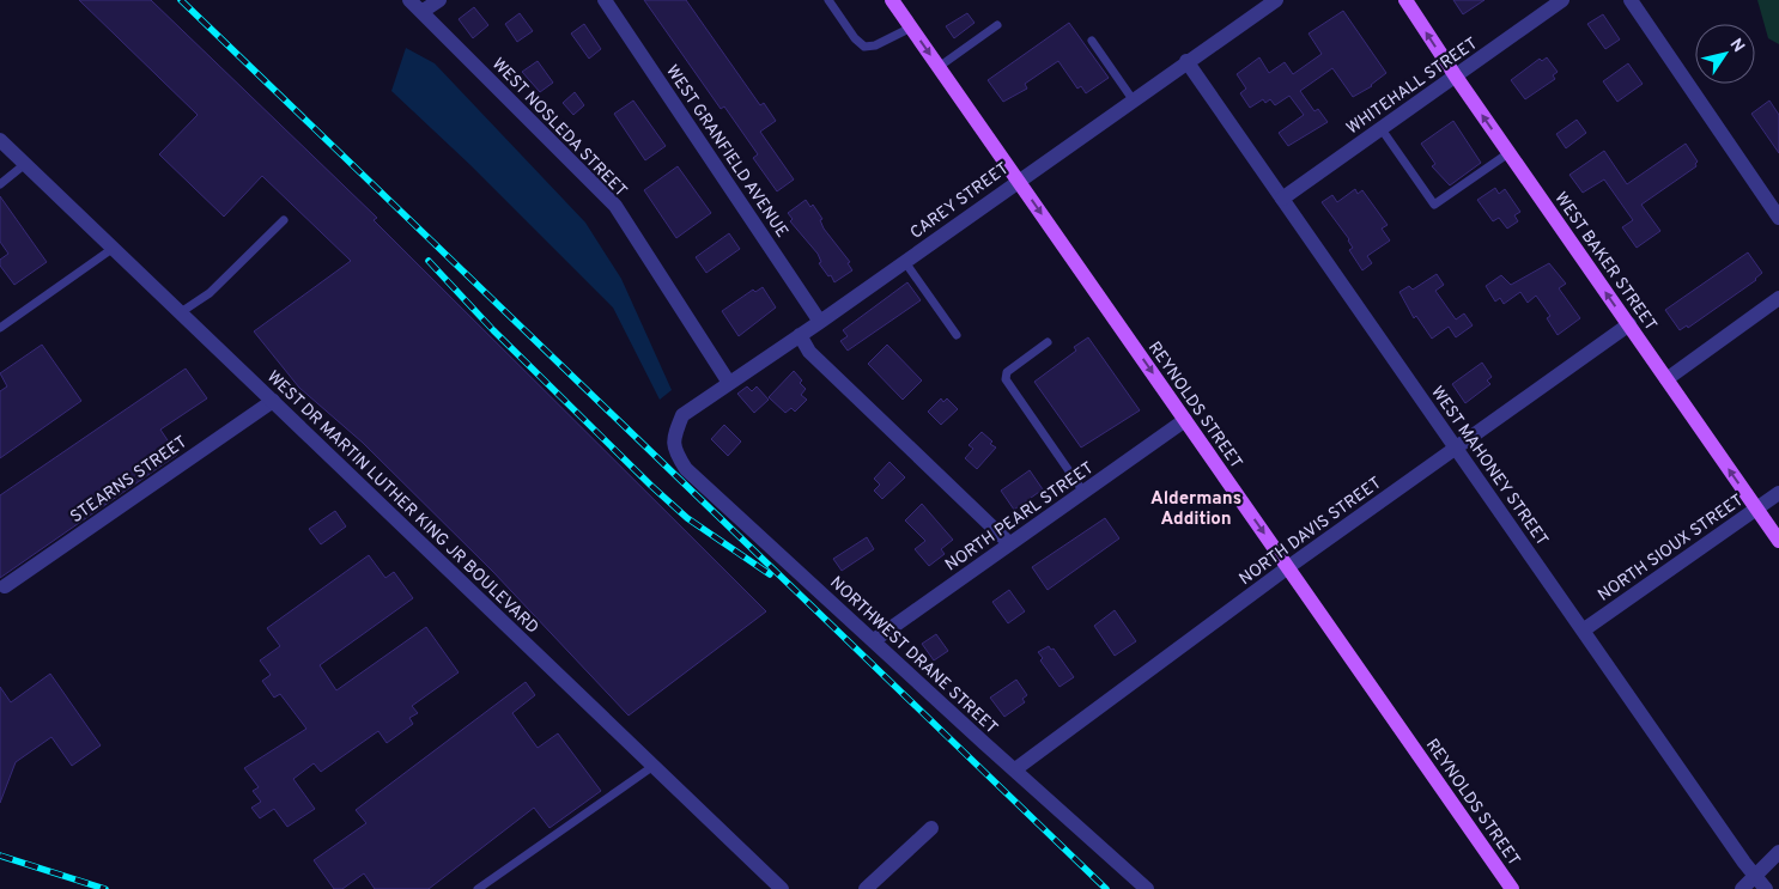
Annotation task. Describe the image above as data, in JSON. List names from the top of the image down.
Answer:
{
  "streets": {
    "main road": ["WEST BAKER STREET", "REYNOLDS STREET"],
    "street": [
      "WHITEHALL STREET",
      "WEST NOSLEDA STREET",
      "WEST GRANFIELD AVENUE",
      "CAREY STREET",
      "WEST MAHONEY STREET",
      "STEARNS STREET",
      "WEST DR MARTIN LUTHER KING JR BOULEVARD",
      "NORTH PEARL STREET",
      "NORTH DAVIS STREET",
      "NORTH SIOUX STREET",
      "NORTHWEST DRANE STREET"
    ]
  },
  "crossings": [
    ["WHITEHALL STREET", "WEST BAKER STREET"],
    ["WHITEHALL STREET", "WEST MAHONEY STREET"],
    ["WEST NOSLEDA STREET", "CAREY STREET"],
    ["WEST GRANFIELD AVENUE", "CAREY STREET"],
    ["CAREY STREET", "REYNOLDS STREET"],
    ["CAREY STREET", "WEST MAHONEY STREET"],
    ["CAREY STREET", "NORTHWEST DRANE STREET"],
    ["WEST BAKER STREET", "NORTH DAVIS STREET"],
    ["WEST BAKER STREET", "NORTH SIOUX STREET"],
    ["REYNOLDS STREET", "NORTH PEARL STREET"],
    ["REYNOLDS STREET", "NORTH DAVIS STREET"],
    ["WEST MAHONEY STREET", "NORTH DAVIS STREET"],
    ["WEST MAHONEY STREET", "NORTH SIOUX STREET"],
    ["STEARNS STREET", "WEST DR MARTIN LUTHER KING JR BOULEVARD"],
    ["NORTH PEARL STREET", "NORTHWEST DRANE STREET"],
    ["NORTH DAVIS STREET", "NORTHWEST DRANE STREET"]
  ],
  "one_way": ["WEST BAKER STREET", "REYNOLDS STREET"],
  "districts": ["Aldermans Addition"],
  "north": "top right"
}
